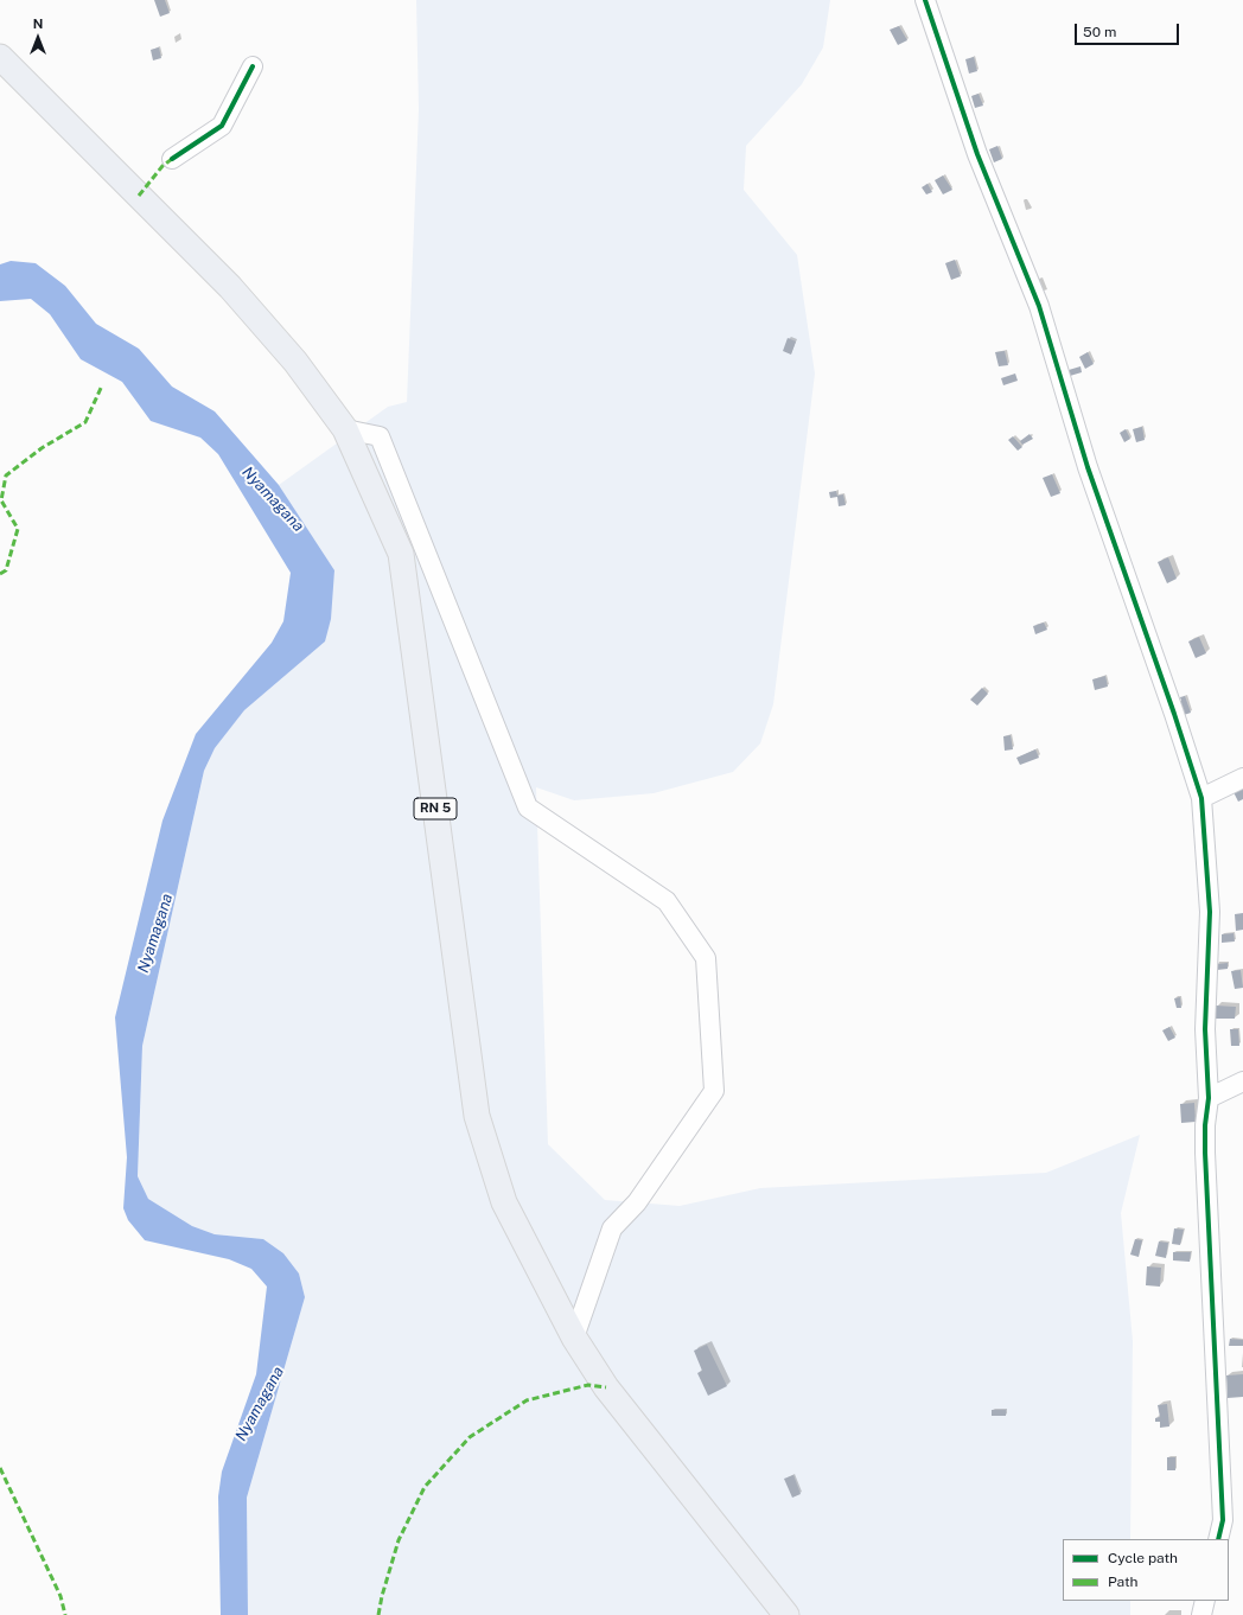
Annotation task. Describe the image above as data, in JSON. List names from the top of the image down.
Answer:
{
  "streets": {
    "main road": ["RN 5"]
  },
  "water": ["Nyamagana"],
  "legend": ["Cycle path", "Path"],
  "scale_bar": "50 m",
  "north": "top"
}
